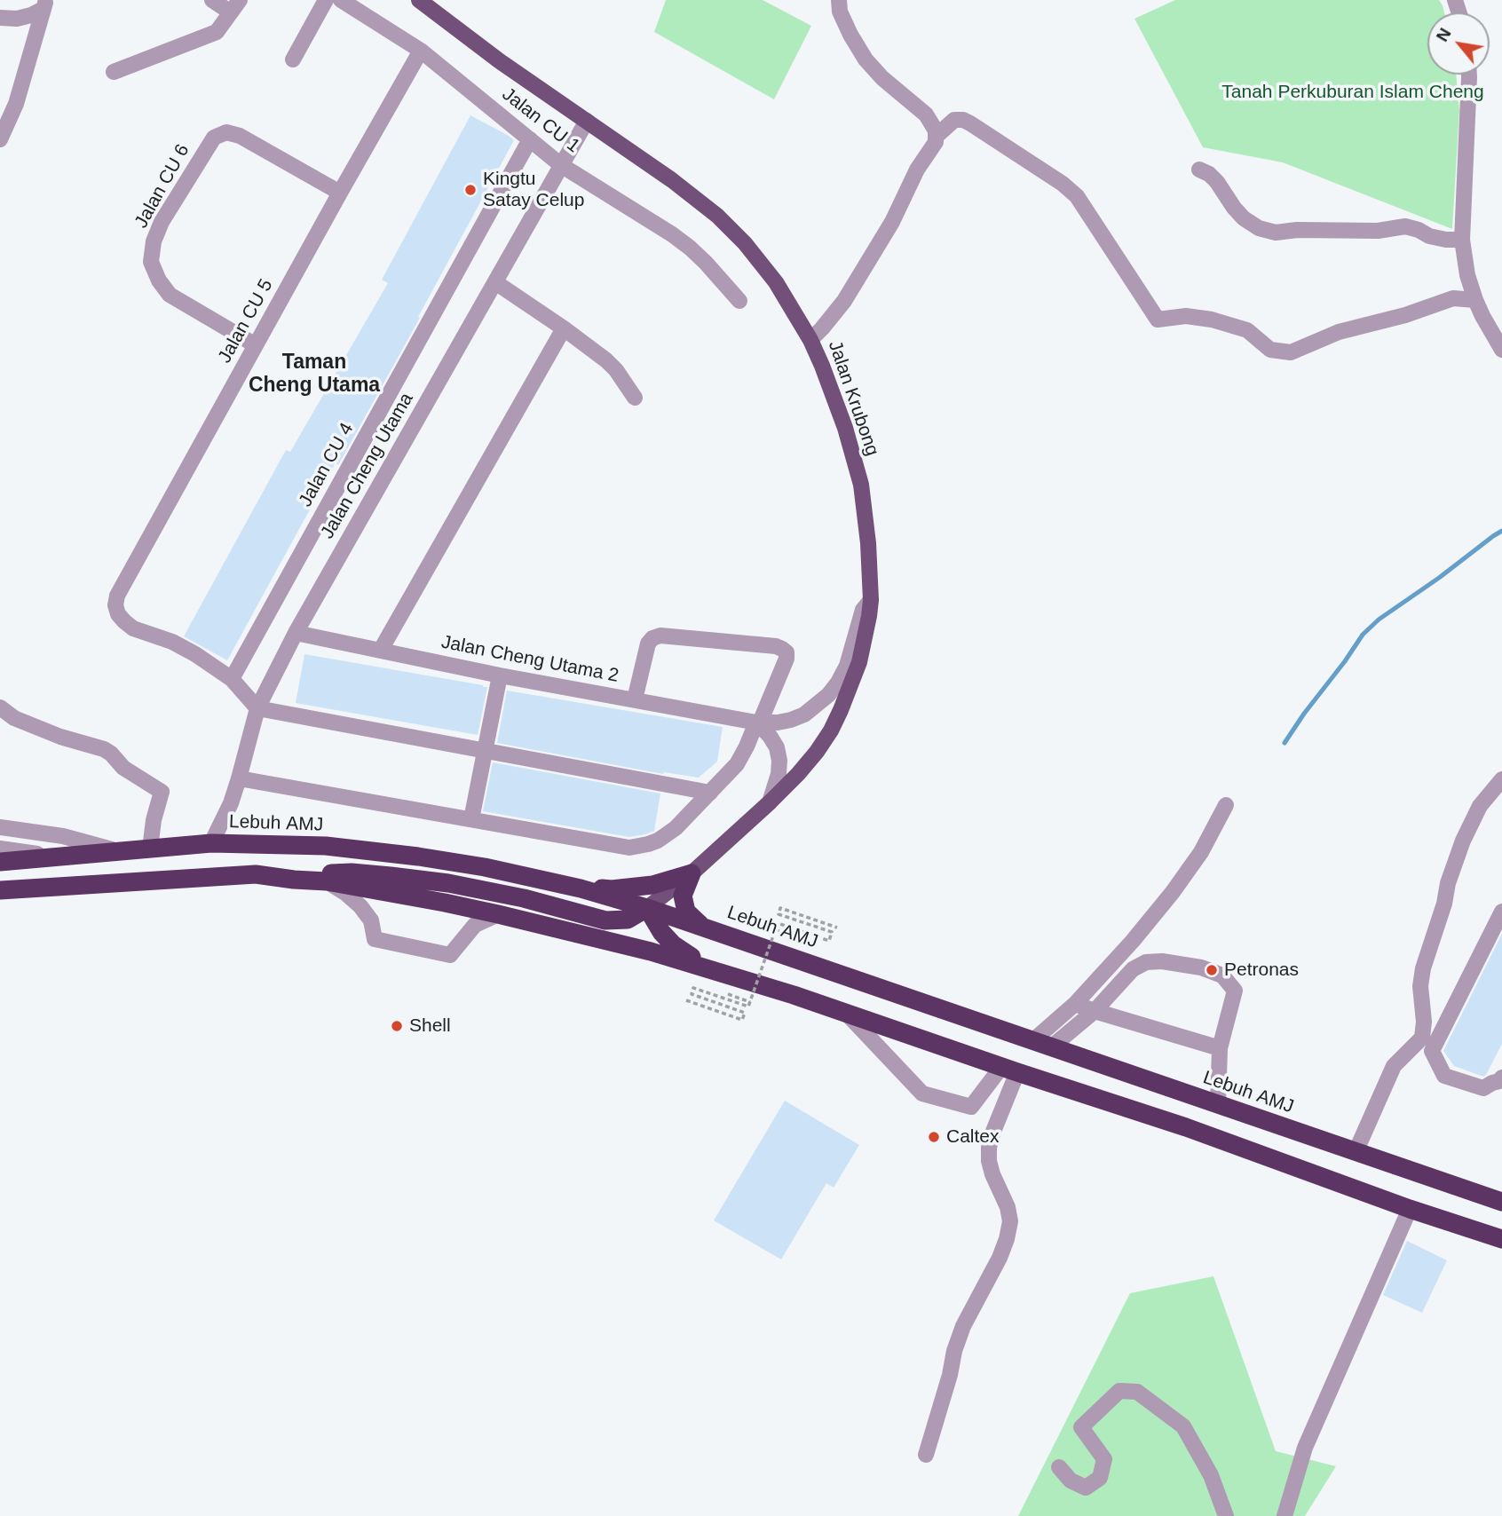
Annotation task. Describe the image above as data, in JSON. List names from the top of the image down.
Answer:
{
  "streets": {
    "highway": ["Lebuh AMJ"],
    "main road": ["Jalan Krubong"],
    "street": [
      "Jalan CU 1",
      "Jalan CU 6",
      "Jalan CU 5",
      "Jalan CU 4",
      "Jalan Cheng Utama",
      "Jalan Cheng Utama 2"
    ]
  },
  "crossings": [
    ["Jalan CU 1", "Jalan CU 5"],
    ["Jalan CU 1", "Jalan CU 4"],
    ["Jalan CU 1", "Jalan Cheng Utama"],
    ["Jalan CU 6", "Jalan CU 5"],
    ["Jalan CU 5", "Jalan CU 4"],
    ["Jalan Krubong", "Jalan Cheng Utama"],
    ["Jalan Krubong", "Jalan Cheng Utama 2"],
    ["Jalan Krubong", "Lebuh AMJ"],
    ["Jalan Cheng Utama", "Jalan Cheng Utama 2"],
    ["Jalan Cheng Utama", "Lebuh AMJ"]
  ],
  "districts": ["Taman Cheng Utama"],
  "parks": ["Tanah Perkuburan Islam Cheng"],
  "places": [
    "Kingtu Satay Celup",
    "Petronas",
    "Shell",
    "Caltex"
  ],
  "north": "top left"
}
